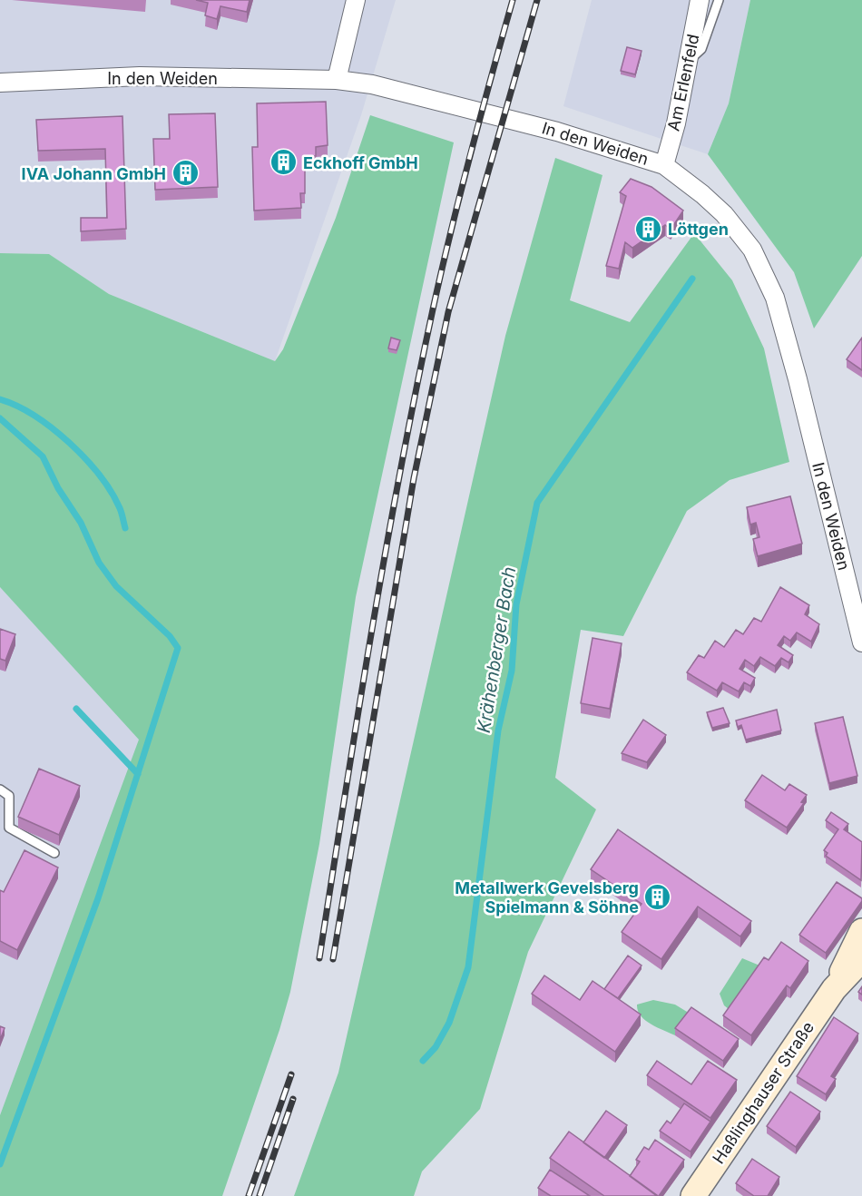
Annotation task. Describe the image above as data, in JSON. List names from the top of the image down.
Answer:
{
  "streets": {
    "main road": ["Haßlinghauser Straße"],
    "street": ["In den Weiden", "Am Erlenfeld"]
  },
  "crossings": [
    ["In den Weiden", "Am Erlenfeld"]
  ],
  "water": ["Krähenberger Bach"],
  "places": {
    "building": [
      "Eckhoff GmbH",
      "IVA Johann GmbH",
      "Löttgen",
      "Metallwerk Gevelsberg Spielmann & Söhne"
    ]
  }
}
